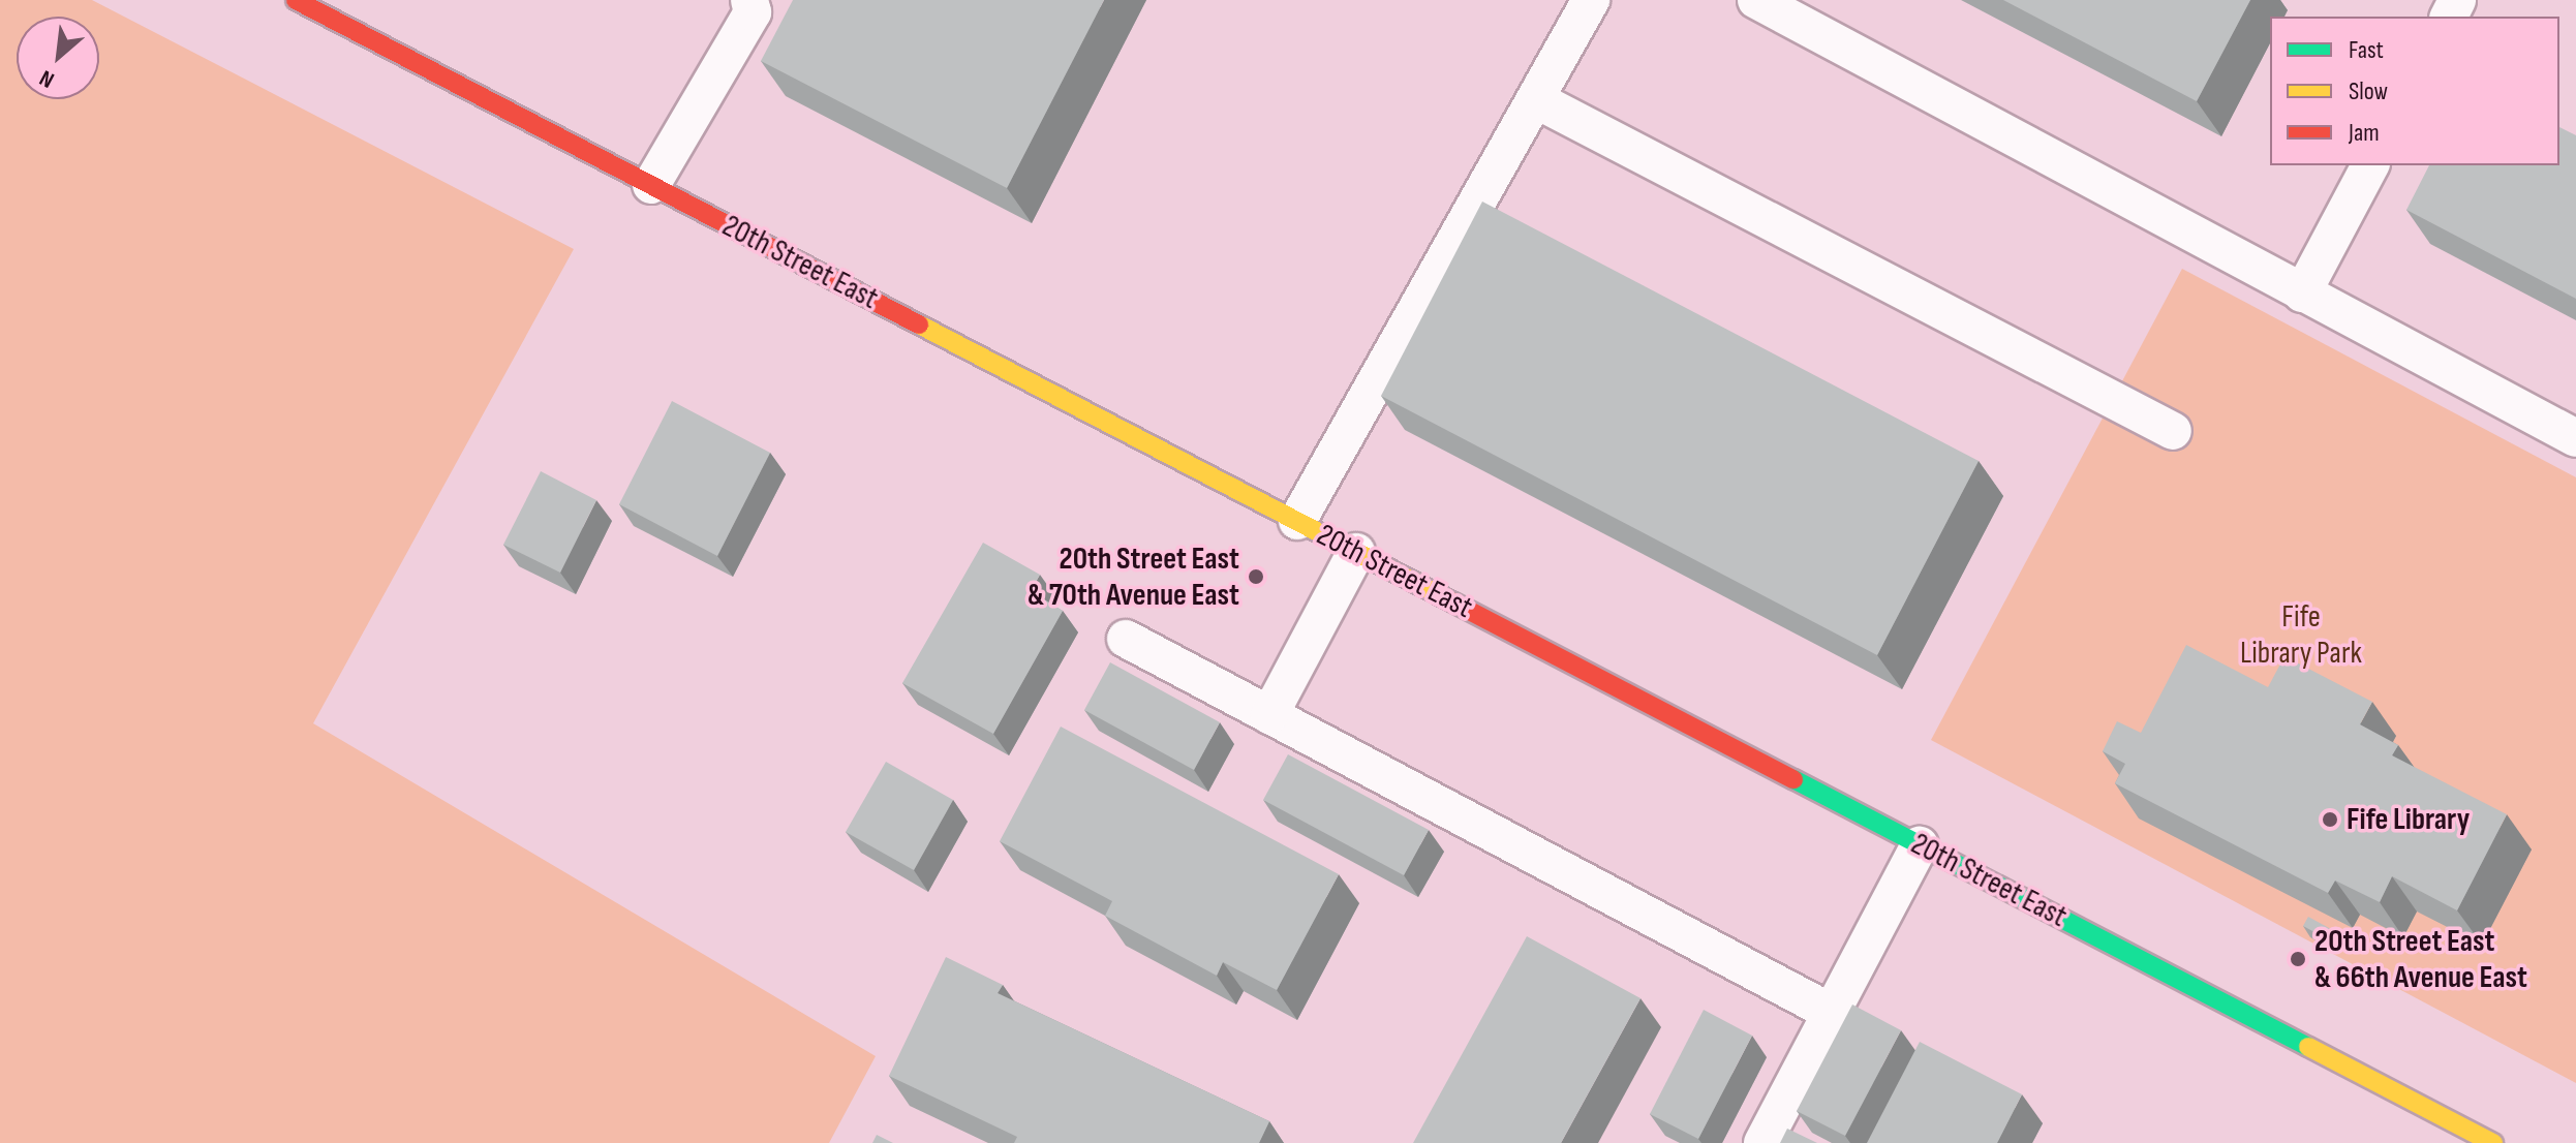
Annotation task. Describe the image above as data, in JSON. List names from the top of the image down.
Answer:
{
  "streets": {
    "main road": ["20th Street East"]
  },
  "parks": ["Fife Library Park"],
  "places": ["20th Street East & 70th Avenue East", "Fife Library", "20th Street East & 66th Avenue East"],
  "legend": ["Fast", "Slow", "Jam"],
  "north": "bottom left"
}
